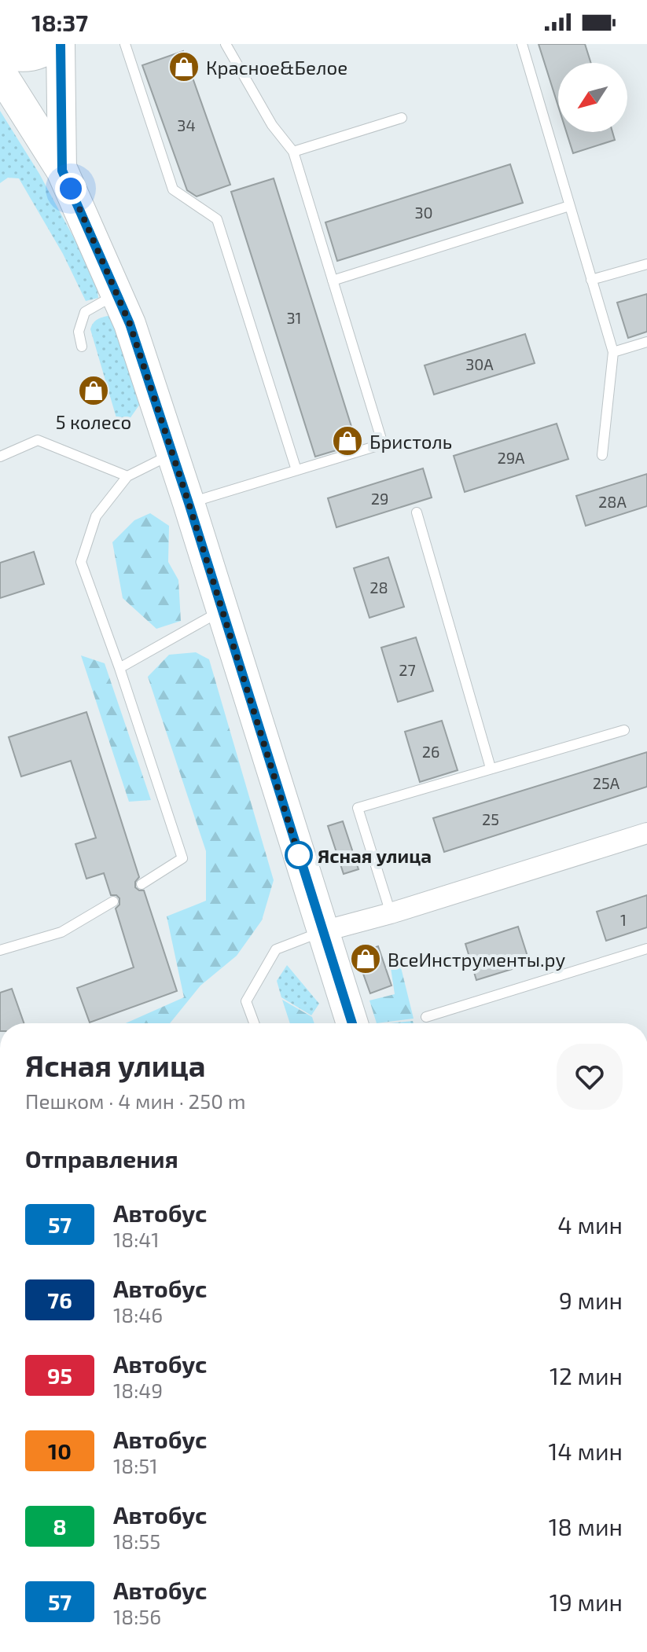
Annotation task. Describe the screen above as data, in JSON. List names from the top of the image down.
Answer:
{
  "places": {
    "shop": [
      "Красное&Белое",
      "5 колесо",
      "Бристоль",
      "ВсеИнструменты.ру"
    ],
    "other": ["Ясная улица"]
  },
  "lines": ["bus line 57"],
  "house_numbers": [
    "34",
    "30",
    "31",
    "30А",
    "29А",
    "29",
    "28А",
    "28",
    "27",
    "26",
    "25А",
    "25",
    "1"
  ],
  "north": "bottom left",
  "page": {
    "status": "18:37",
    "heading": [
      ["Ясная улица", "Пешком · 4 мин · 250 m"],
      "Отправления"
    ],
    "list": [
      {
        "mark": "57",
        "name": "Автобус",
        "note": "18:41",
        "value": "4 мин"
      },
      {
        "mark": "76",
        "name": "Автобус",
        "note": "18:46",
        "value": "9 мин"
      },
      {
        "mark": "95",
        "name": "Автобус",
        "note": "18:49",
        "value": "12 мин"
      },
      {
        "mark": "10",
        "name": "Автобус",
        "note": "18:51",
        "value": "14 мин"
      },
      {
        "mark": "8",
        "name": "Автобус",
        "note": "18:55",
        "value": "18 мин"
      },
      {
        "mark": "57",
        "name": "Автобус",
        "note": "18:56",
        "value": "19 мин"
      }
    ]
  }
}
